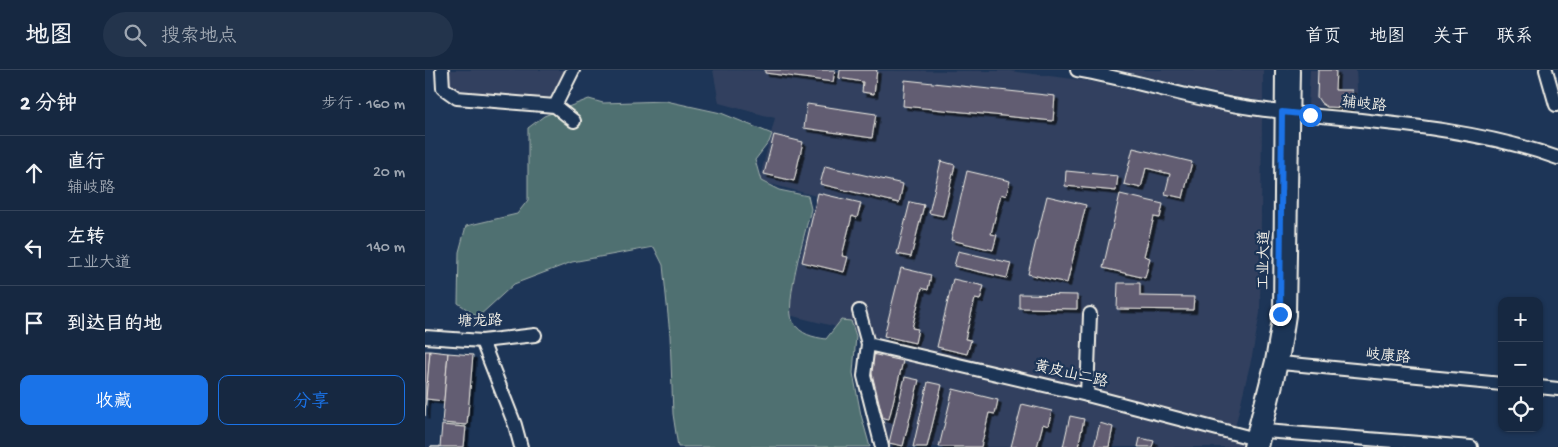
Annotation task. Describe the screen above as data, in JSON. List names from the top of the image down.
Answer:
{
  "streets": {
    "street": [
      "辅岐路",
      "工业大道",
      "塘龙路",
      "岐康路",
      "黄皮山二路"
    ]
  },
  "crossings": [
    ["辅岐路", "工业大道"],
    ["工业大道", "岐康路"],
    ["工业大道", "黄皮山二路"]
  ],
  "page": {
    "header": "地图",
    "search": "搜索地点",
    "nav": [
      "首页",
      "地图",
      "关于",
      "联系"
    ],
    "heading": ["2 分钟", "步行 · 160 m"],
    "list": [
      ["直行", "辅岐路", "20 m"],
      ["左转", "工业大道", "140 m"],
      "到达目的地"
    ],
    "map_buttons": ["+", "−"],
    "buttons": ["收藏", "分享"]
  }
}
